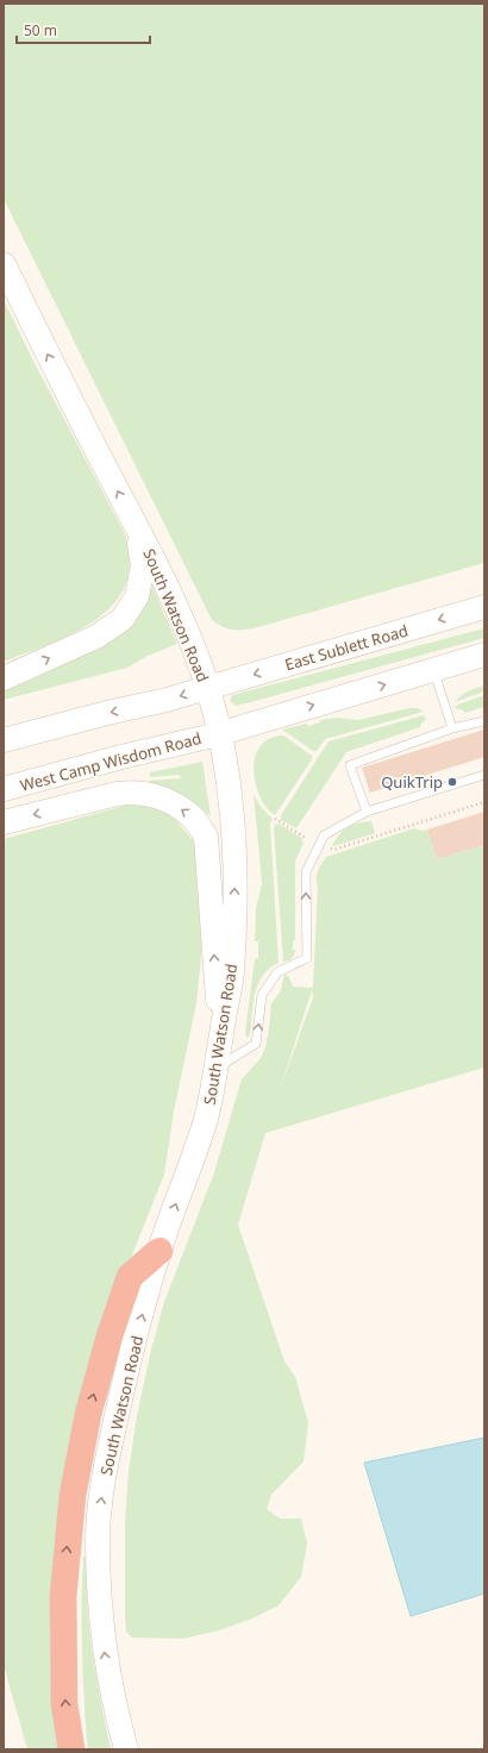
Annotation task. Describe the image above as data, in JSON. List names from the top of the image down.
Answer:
{
  "streets": {
    "main road": ["South Watson Road", "East Sublett Road", "West Camp Wisdom Road"]
  },
  "crossings": [
    ["South Watson Road", "East Sublett Road"],
    ["South Watson Road", "West Camp Wisdom Road"]
  ],
  "one_way": ["South Watson Road"],
  "places": ["QuikTrip"],
  "scale_bar": "50 m"
}
